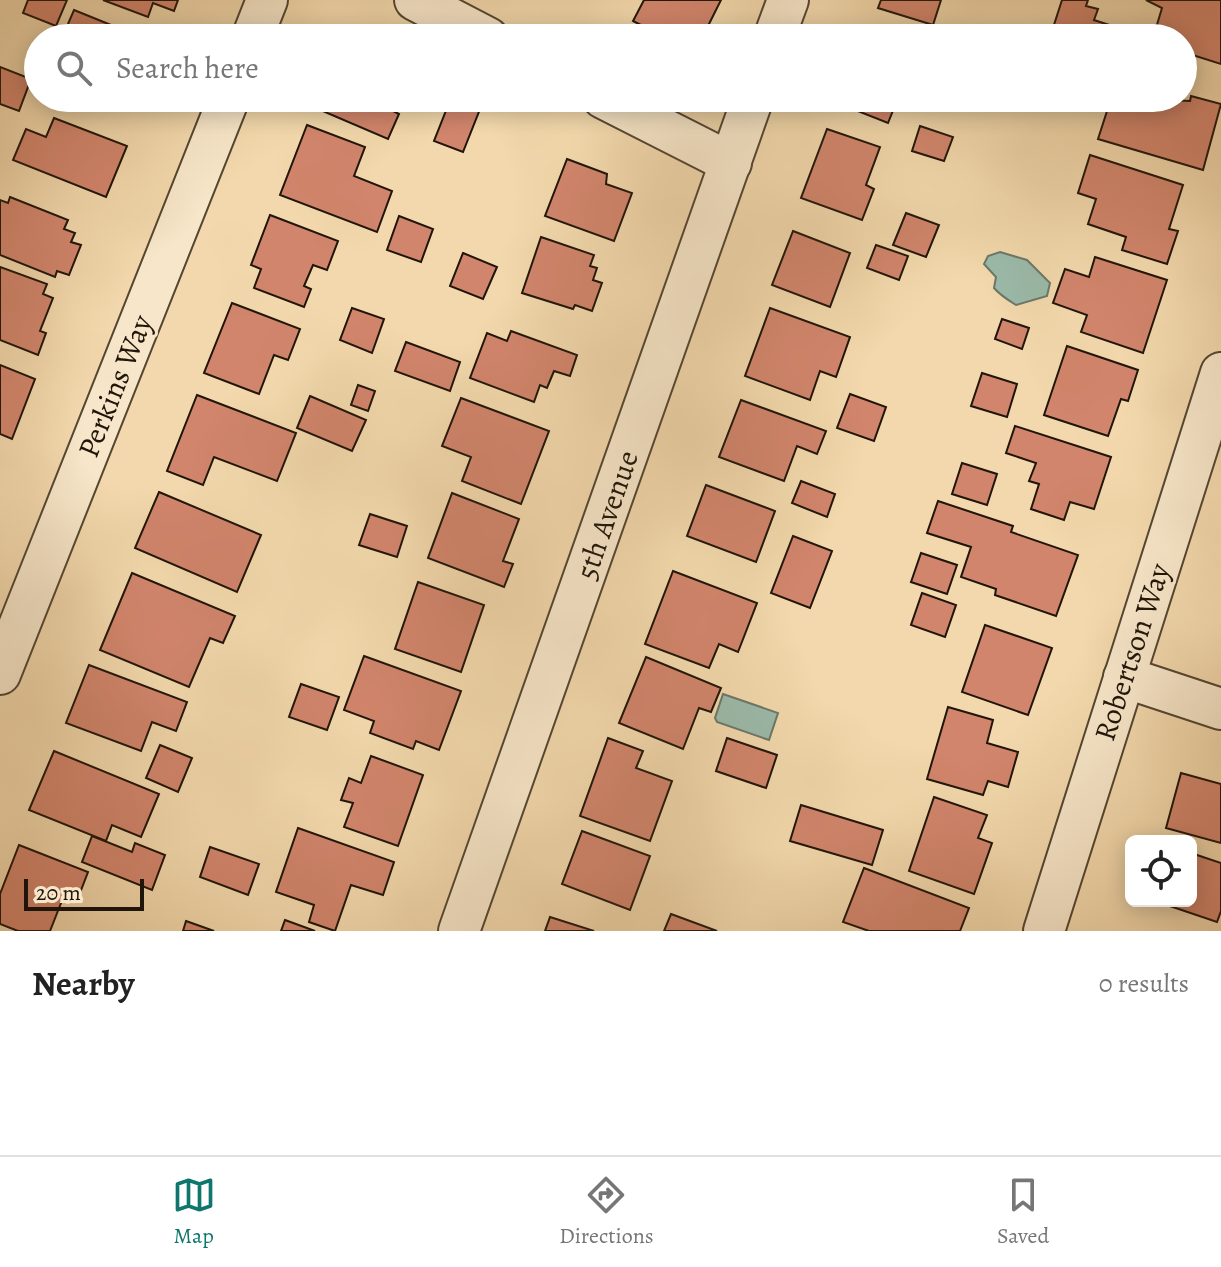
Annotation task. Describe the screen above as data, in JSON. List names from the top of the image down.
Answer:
{
  "streets": {
    "street": ["Perkins Way", "5th Avenue", "Robertson Way"]
  },
  "scale_bar": "20 m",
  "page": {
    "search": "Search here",
    "scale": "20 m",
    "heading": ["Nearby", "0 results"],
    "nav": ["Map", "Directions", "Saved"]
  }
}
